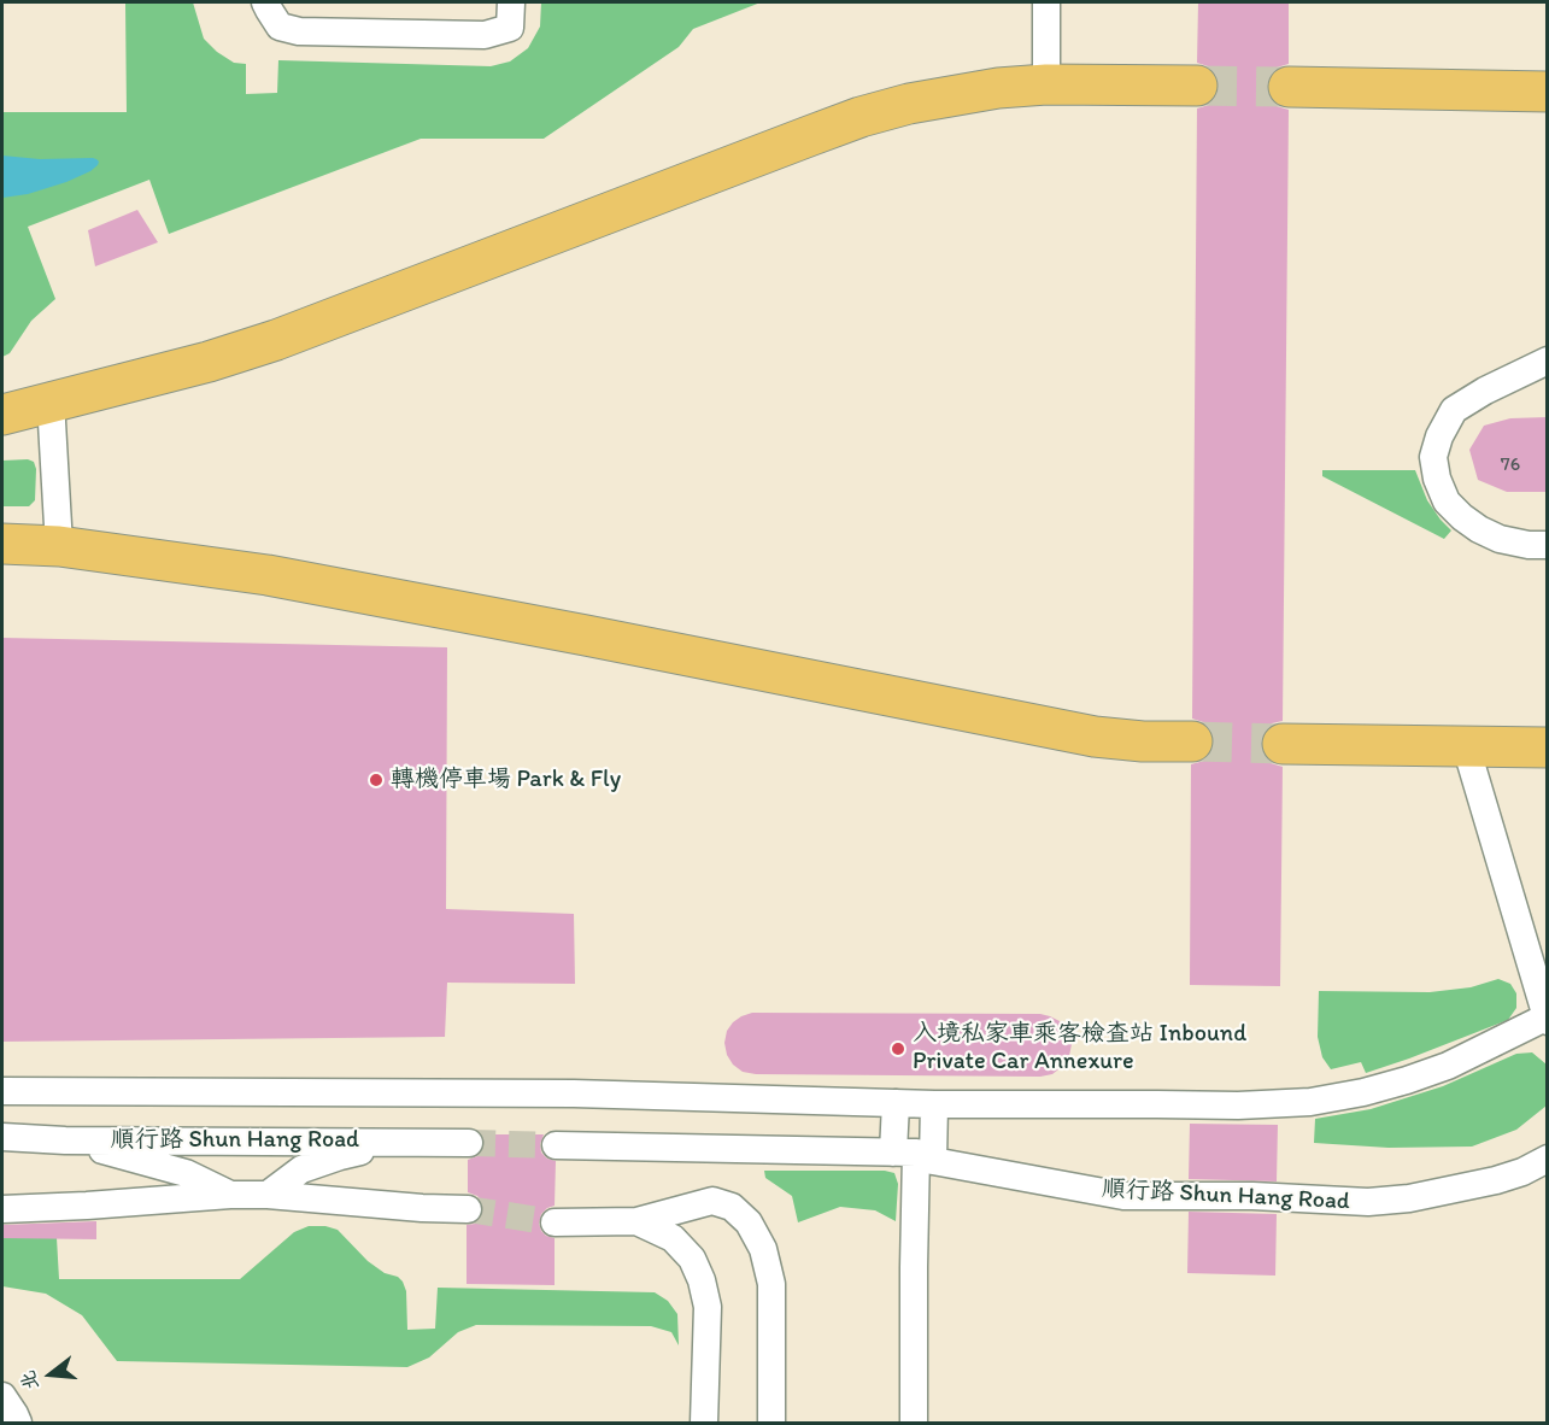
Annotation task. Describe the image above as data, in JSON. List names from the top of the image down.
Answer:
{
  "streets": {
    "lane": ["順行路 Shun Hang Road"]
  },
  "places": ["轉機停車場 Park & Fly", "入境私家車乘客檢查站 Inbound Private Car Annexure"],
  "house_numbers": ["76"],
  "north": "left"
}
